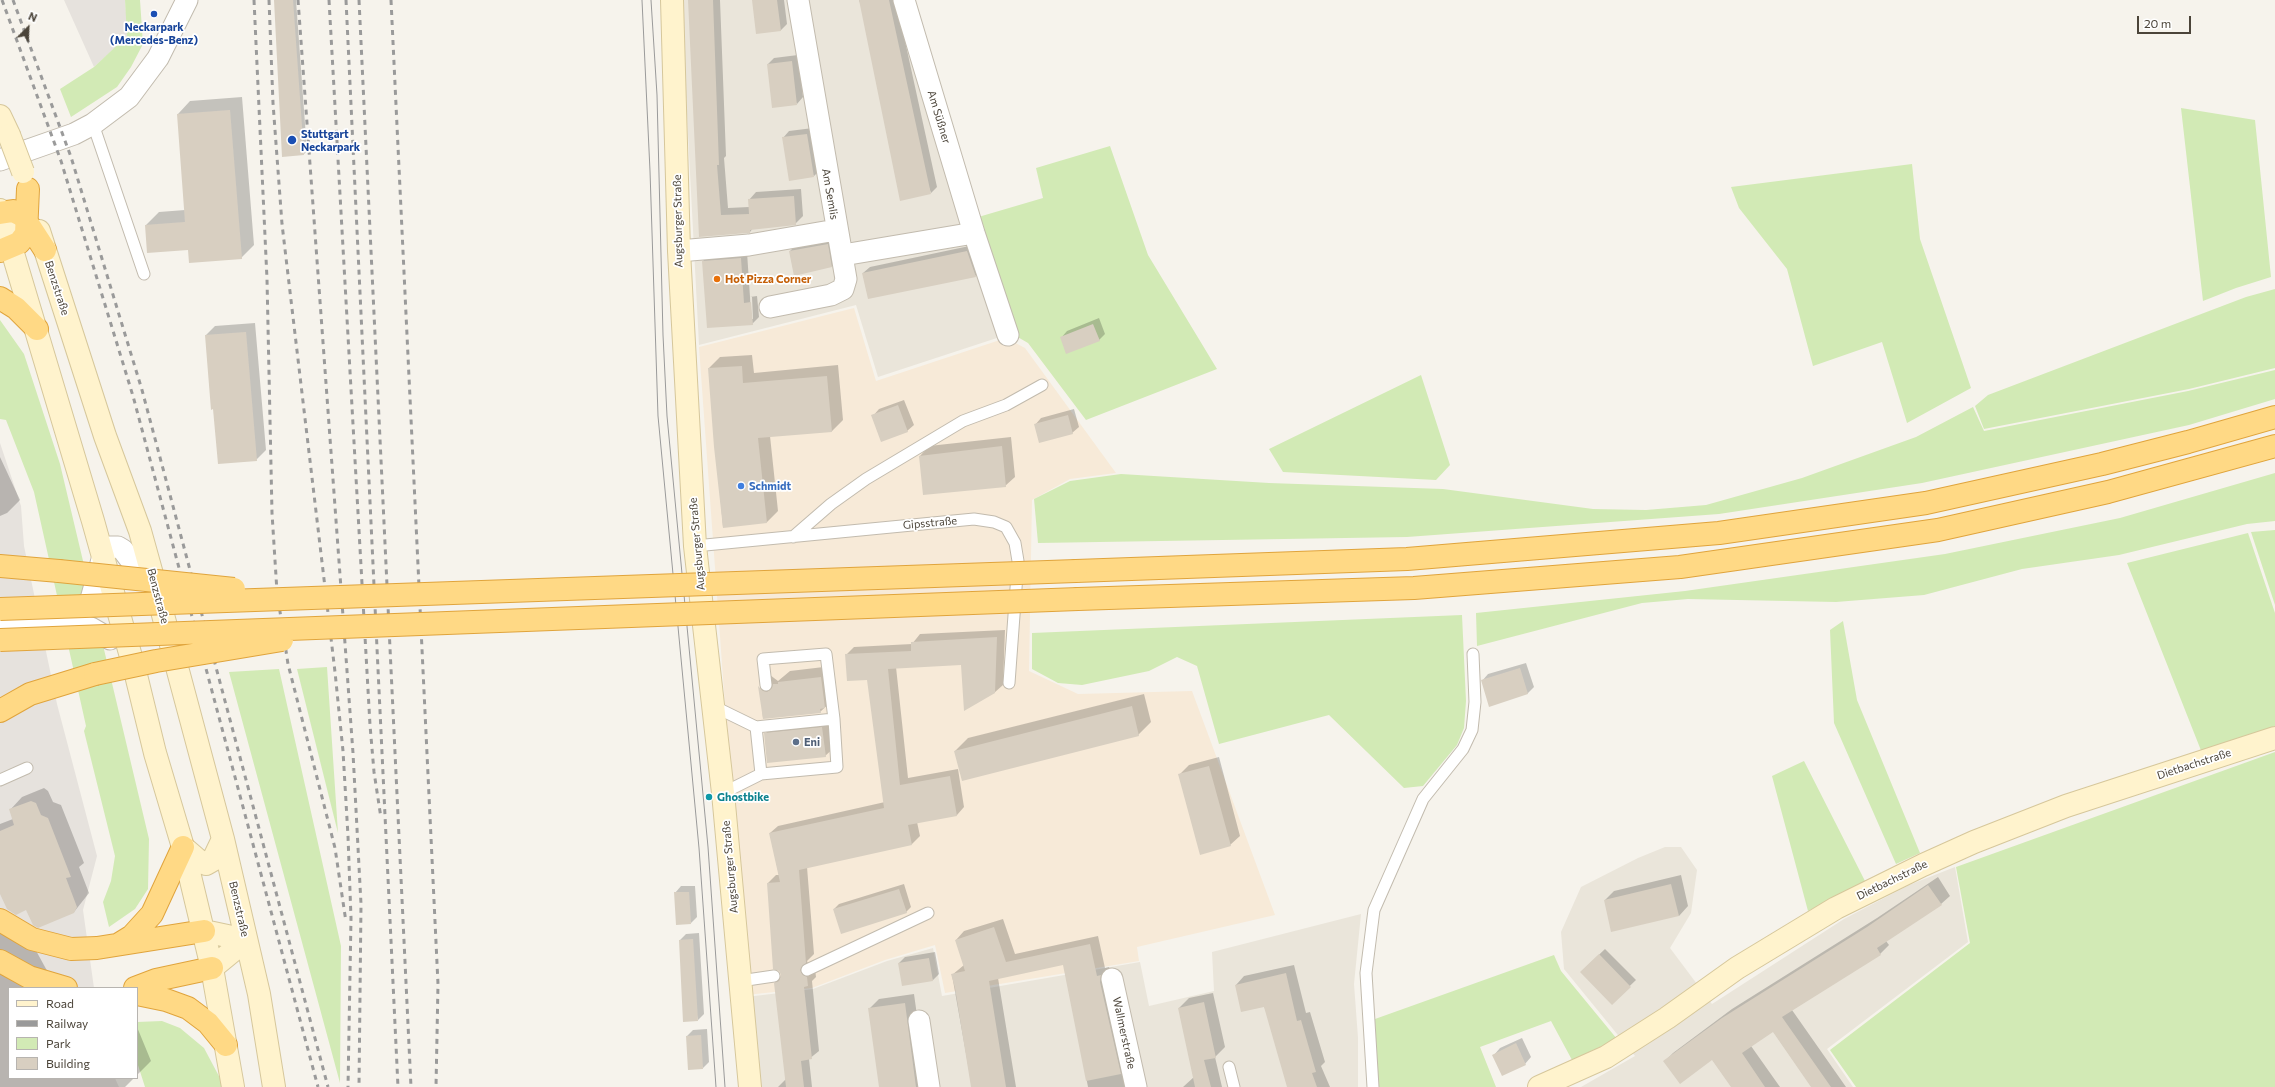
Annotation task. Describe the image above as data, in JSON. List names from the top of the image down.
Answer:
{
  "streets": {
    "main road": ["Augsburger Straße", "Benzstraße", "Dietbachstraße"],
    "street": ["Am Süßner", "Am Semlis", "Wallmerstraße"],
    "lane": ["Gipsstraße"]
  },
  "crossings": [
    ["Am Semlis", "Augsburger Straße"],
    ["Augsburger Straße", "Gipsstraße"]
  ],
  "places": [
    "Neckarpark (Mercedes-Benz)",
    "Stuttgart Neckarpark",
    "Hot Pizza Corner",
    "Schmidt",
    "Eni",
    "Ghostbike"
  ],
  "legend": [
    "Road",
    "Railway",
    "Park",
    "Building"
  ],
  "scale_bar": "20 m",
  "north": "top right"
}
